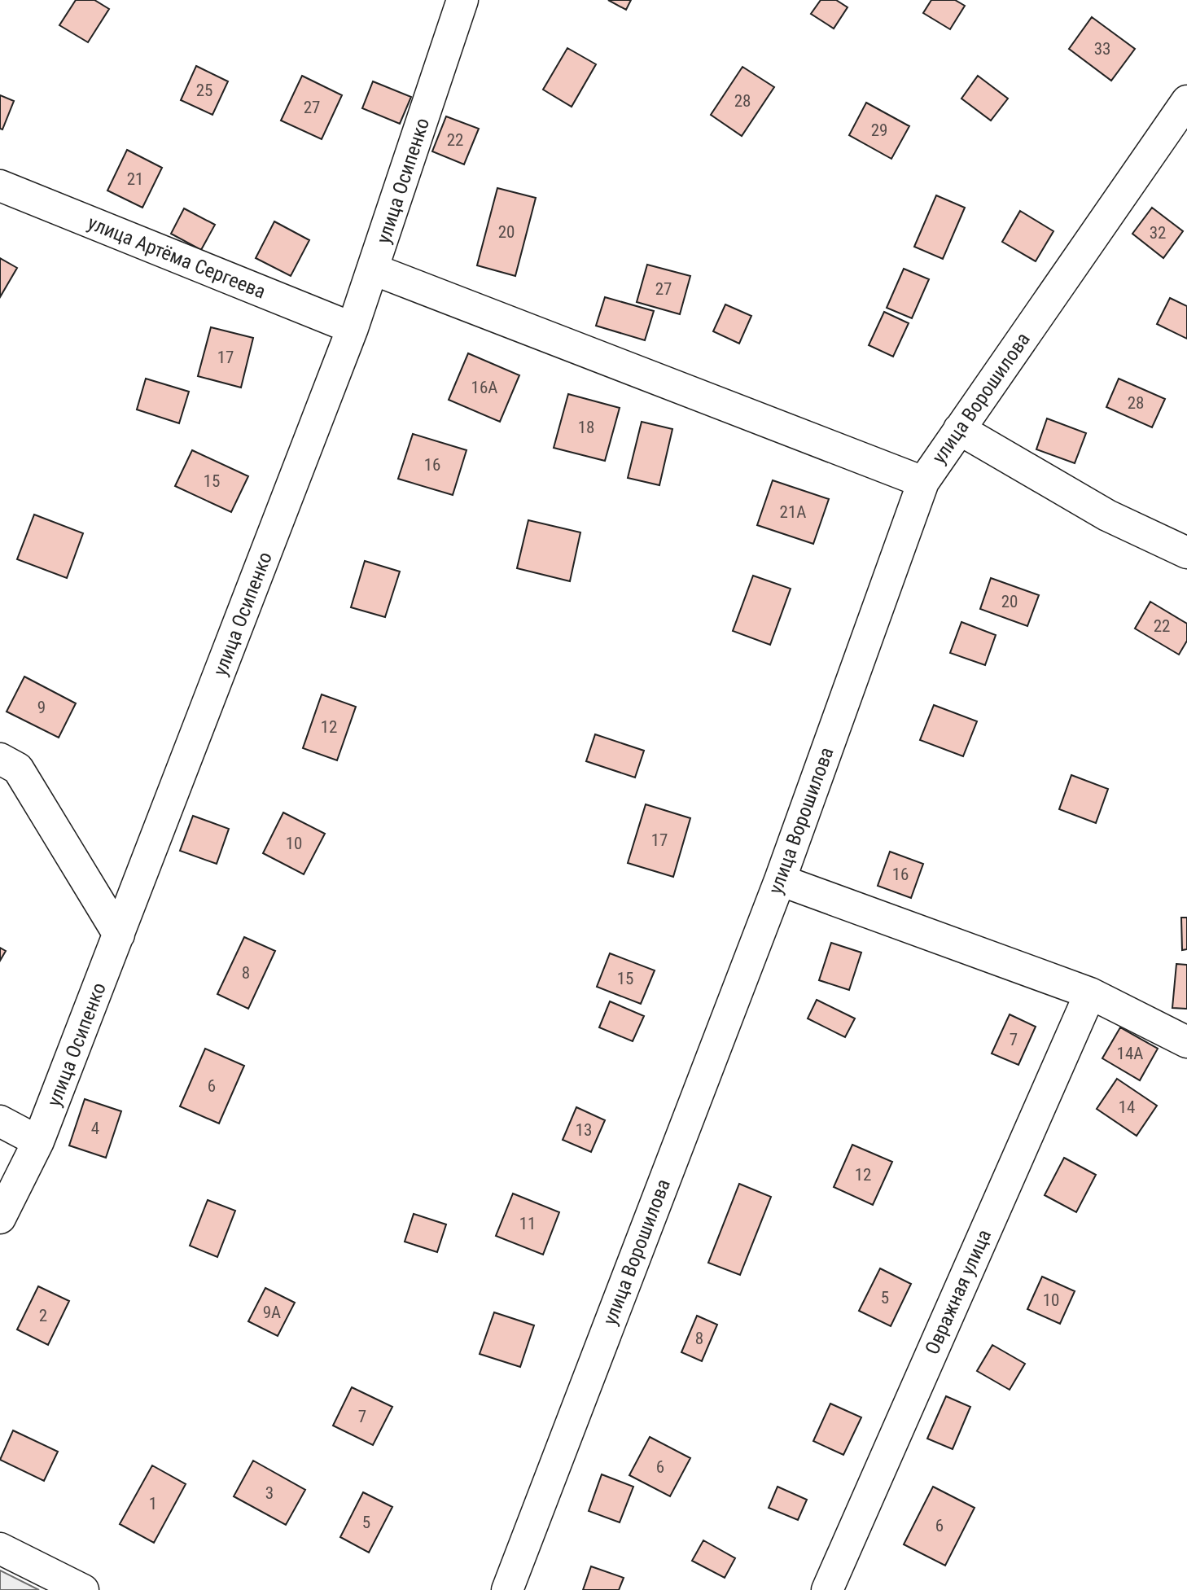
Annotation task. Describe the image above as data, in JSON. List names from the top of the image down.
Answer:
{
  "streets": {
    "street": [
      "улица Осипенко",
      "улица Артёма Сергеева",
      "улица Ворошилова",
      "Овражная улица"
    ]
  },
  "crossings": [
    ["улица Осипенко", "улица Артёма Сергеева"]
  ],
  "house_numbers": [
    "33",
    "25",
    "28",
    "27",
    "29",
    "22",
    "21",
    "20",
    "32",
    "27",
    "17",
    "16А",
    "28",
    "18",
    "16",
    "15",
    "21А",
    "20",
    "22",
    "9",
    "12",
    "17",
    "10",
    "16",
    "8",
    "15",
    "7",
    "14А",
    "6",
    "14",
    "4",
    "13",
    "12",
    "11",
    "5",
    "10",
    "9А",
    "2",
    "8",
    "7",
    "6",
    "3",
    "1",
    "5",
    "6"
  ]
}
